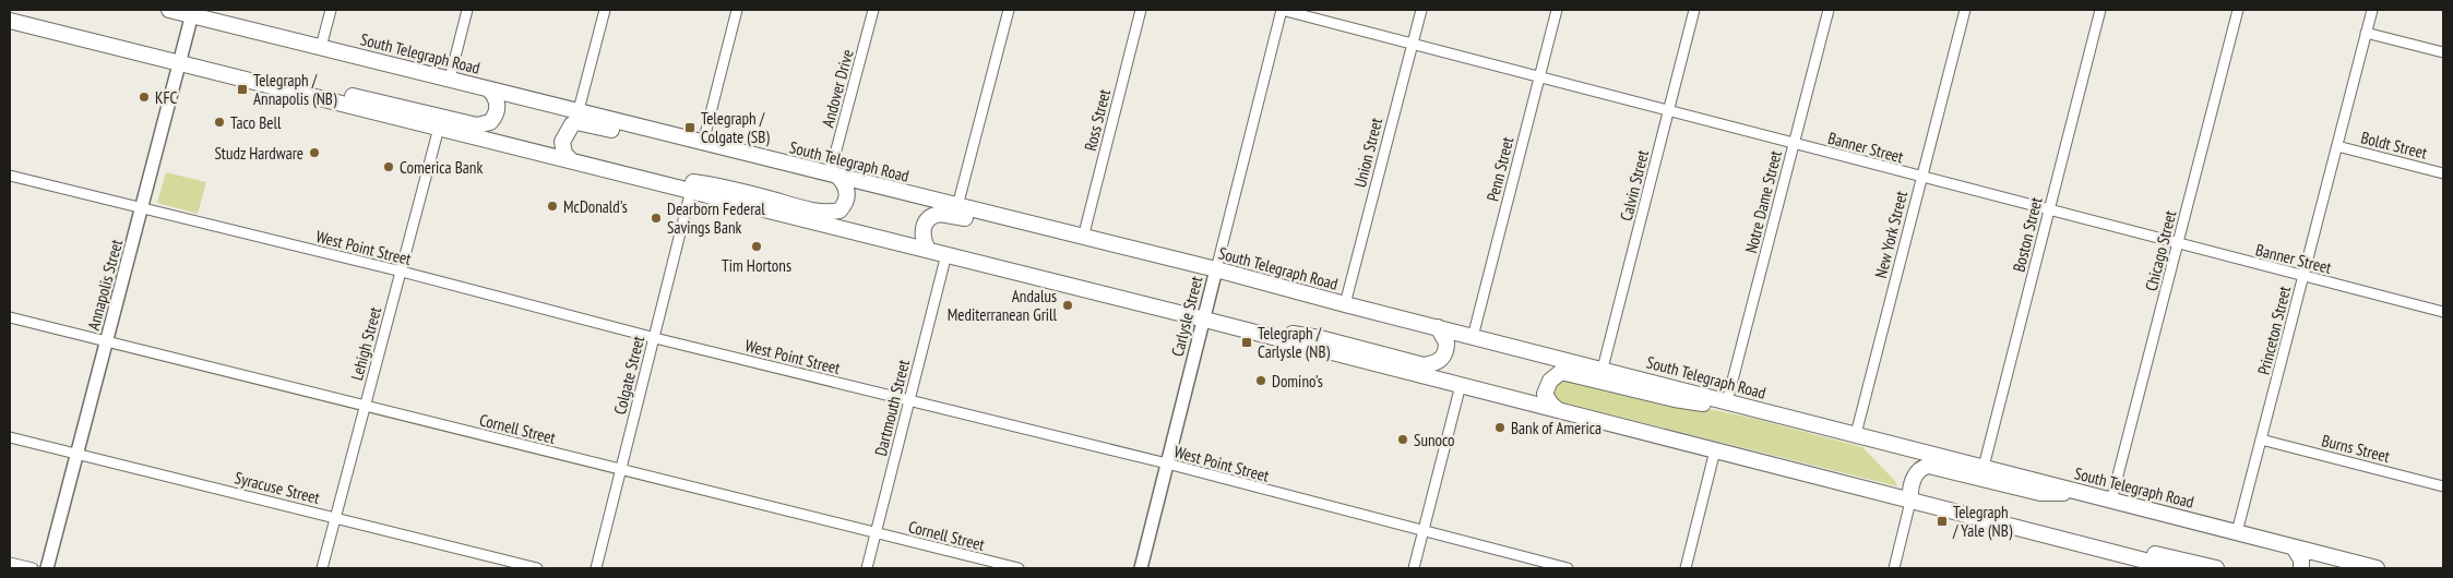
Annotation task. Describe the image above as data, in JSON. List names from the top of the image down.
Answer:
{
  "streets": {
    "main road": ["South Telegraph Road"],
    "street": [
      "Andover Drive",
      "Ross Street",
      "Boldt Street",
      "Banner Street",
      "Union Street",
      "Penn Street",
      "Calvin Street",
      "Notre Dame Street",
      "New York Street",
      "Boston Street",
      "West Point Street",
      "Chicago Street",
      "Annapolis Street",
      "Carlysle Street",
      "Princeton Street",
      "Lehigh Street",
      "Colgate Street",
      "Dartmouth Street",
      "Cornell Street",
      "Burns Street",
      "Syracuse Street"
    ]
  },
  "crossings": [
    ["South Telegraph Road", "Andover Drive"],
    ["South Telegraph Road", "Ross Street"],
    ["South Telegraph Road", "Union Street"],
    ["South Telegraph Road", "Penn Street"],
    ["South Telegraph Road", "Calvin Street"],
    ["South Telegraph Road", "Notre Dame Street"],
    ["South Telegraph Road", "New York Street"],
    ["South Telegraph Road", "Boston Street"],
    ["South Telegraph Road", "Chicago Street"],
    ["South Telegraph Road", "Annapolis Street"],
    ["South Telegraph Road", "Carlysle Street"],
    ["South Telegraph Road", "Princeton Street"],
    ["Boldt Street", "Princeton Street"],
    ["Banner Street", "Union Street"],
    ["Banner Street", "Penn Street"],
    ["Banner Street", "Calvin Street"],
    ["Banner Street", "Notre Dame Street"],
    ["Banner Street", "New York Street"],
    ["Banner Street", "Boston Street"],
    ["Banner Street", "Chicago Street"],
    ["Banner Street", "Carlysle Street"],
    ["Banner Street", "Princeton Street"],
    ["West Point Street", "Annapolis Street"],
    ["West Point Street", "Carlysle Street"],
    ["West Point Street", "Lehigh Street"],
    ["West Point Street", "Colgate Street"],
    ["West Point Street", "Dartmouth Street"],
    ["Annapolis Street", "Cornell Street"],
    ["Annapolis Street", "Syracuse Street"],
    ["Princeton Street", "Burns Street"],
    ["Lehigh Street", "Cornell Street"],
    ["Lehigh Street", "Syracuse Street"],
    ["Colgate Street", "Cornell Street"],
    ["Dartmouth Street", "Cornell Street"]
  ],
  "places": {
    "transit": [
      "Telegraph / Annapolis (NB)",
      "Telegraph / Colgate (SB)",
      "Telegraph / Carlysle (NB)",
      "Telegraph / Yale (NB)"
    ],
    "other": [
      "KFC",
      "Taco Bell",
      "Studz Hardware",
      "Comerica Bank",
      "McDonald's",
      "Dearborn Federal Savings Bank",
      "Tim Hortons",
      "Andalus Mediterranean Grill",
      "Domino's",
      "Bank of America",
      "Sunoco"
    ]
  }
}
